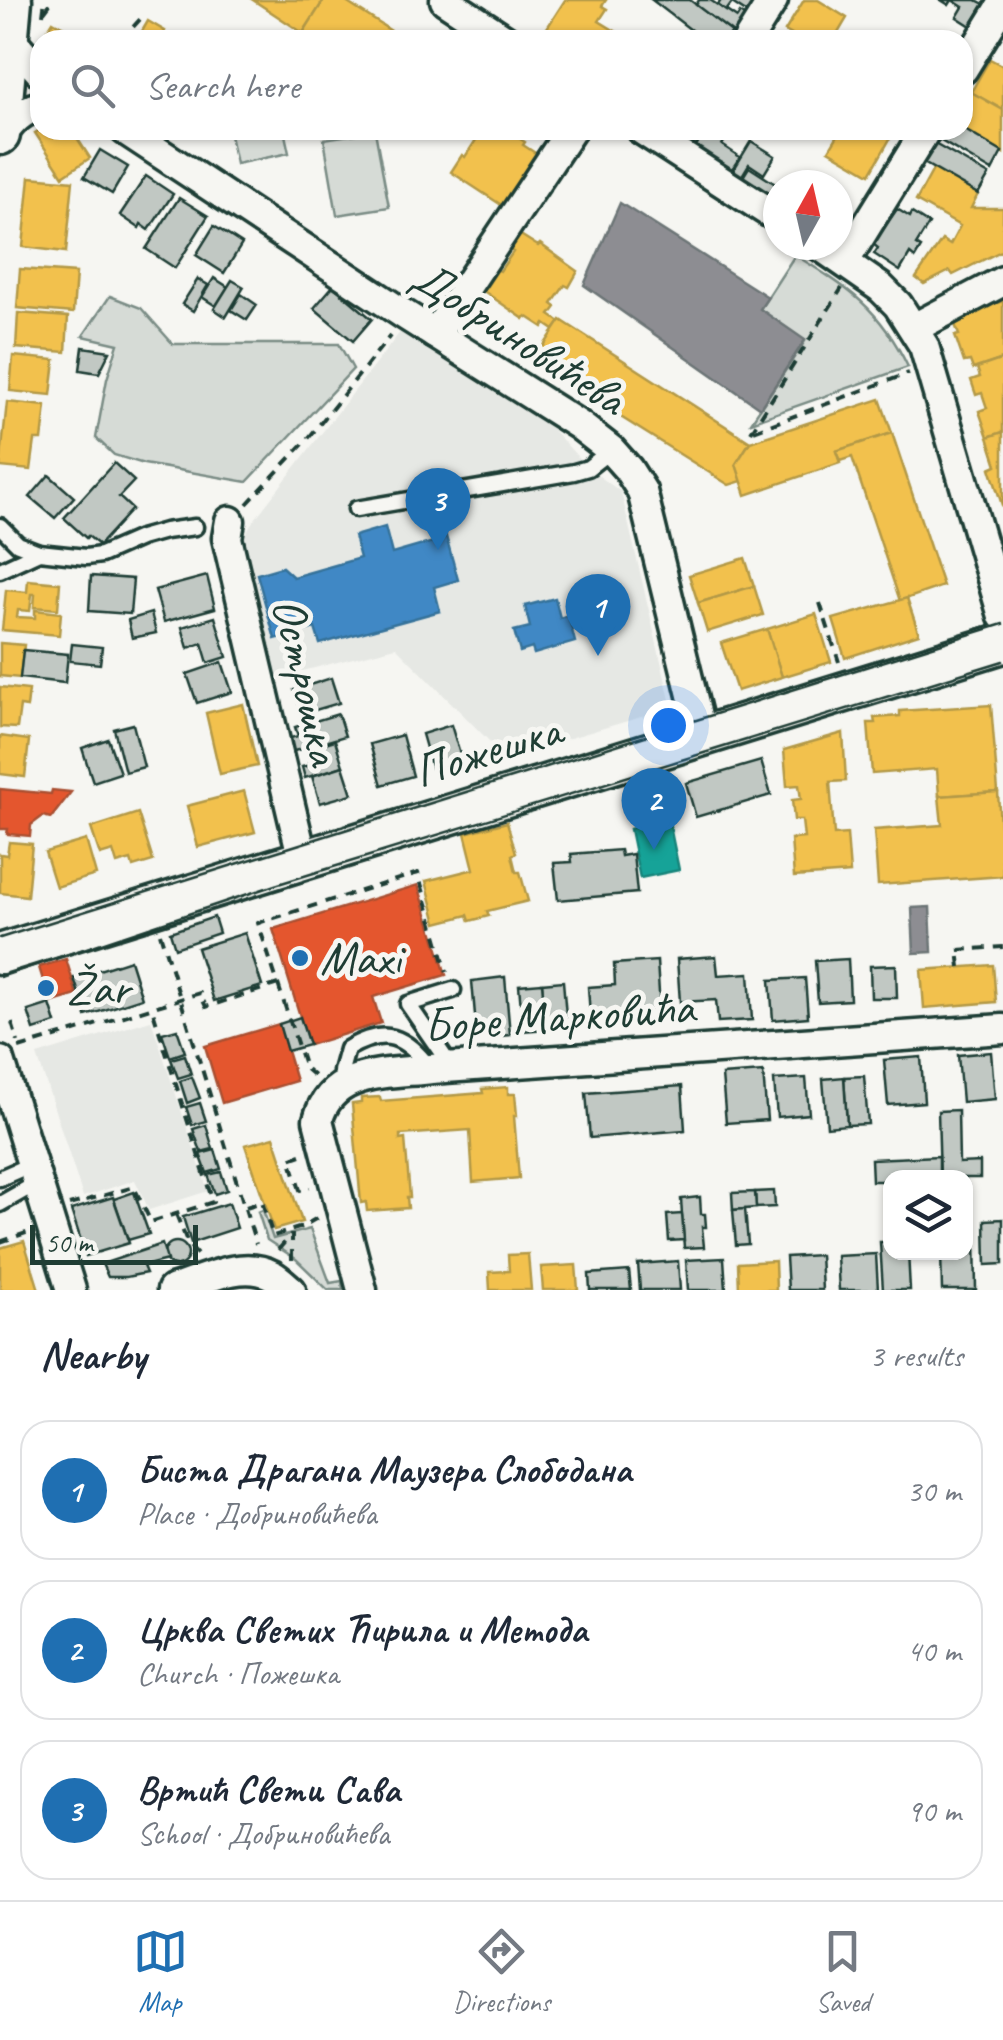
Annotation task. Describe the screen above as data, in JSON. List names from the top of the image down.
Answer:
{
  "streets": {
    "main road": ["Пожешка"],
    "street": ["Добриновићева", "Острошка", "Боре Марковића"]
  },
  "crossings": [
    ["Добриновићева", "Пожешка"],
    ["Острошка", "Пожешка"]
  ],
  "places": ["Maxi", "Žar"],
  "scale_bar": "50 m",
  "north": "top",
  "page": {
    "search": "Search here",
    "pins": ["3", "1", "2"],
    "scale": "50 m",
    "heading": ["Nearby", "3 results"],
    "list": [
      {
        "mark": "1",
        "name": "Биста Драгана Маузера Слободана",
        "note": "Place · Добриновићева",
        "value": "30 m"
      },
      {
        "mark": "2",
        "name": "Црква Светих Ћирила и Метода",
        "note": "Church · Пожешка",
        "value": "40 m"
      },
      {
        "mark": "3",
        "name": "Вртић Свети Сава",
        "note": "School · Добриновићева",
        "value": "90 m"
      }
    ],
    "nav": ["Map", "Directions", "Saved"]
  }
}
